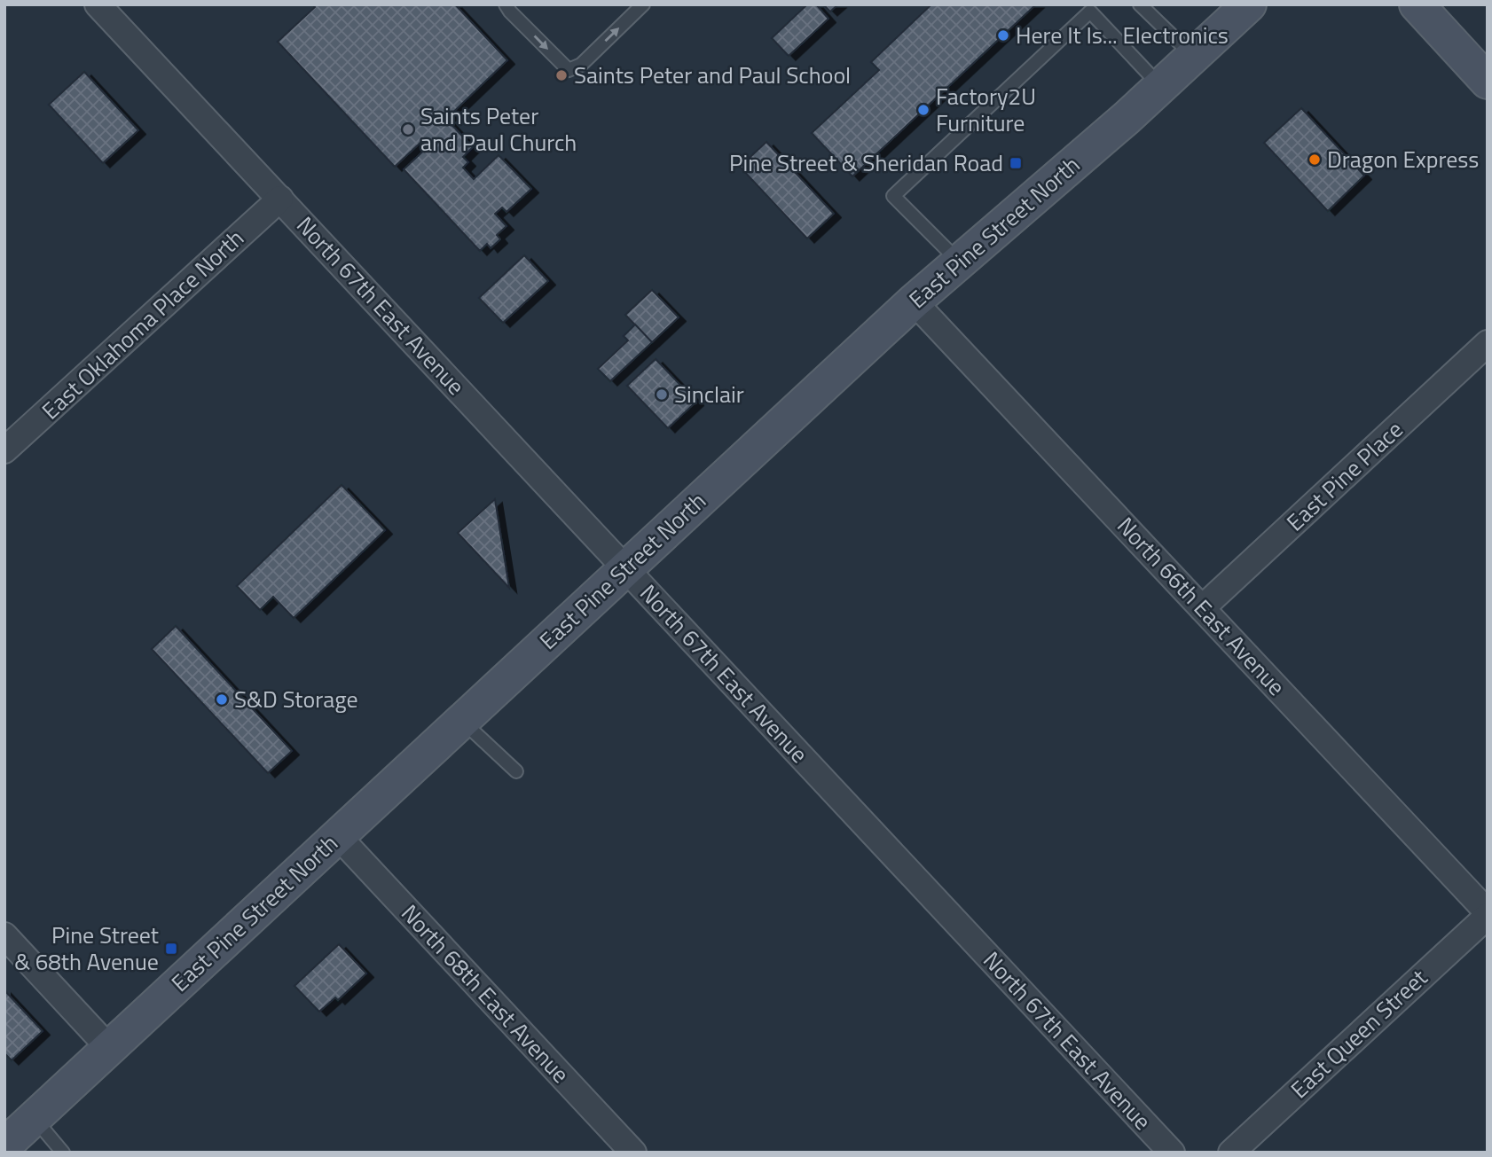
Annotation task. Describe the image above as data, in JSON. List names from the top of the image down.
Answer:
{
  "streets": {
    "street": [
      "East Pine Street North",
      "North 67th East Avenue",
      "East Oklahoma Place North",
      "East Pine Place",
      "North 66th East Avenue",
      "North 68th East Avenue",
      "East Queen Street"
    ]
  },
  "crossings": [
    ["East Pine Street North", "North 67th East Avenue"],
    ["East Pine Street North", "North 66th East Avenue"],
    ["East Pine Street North", "North 68th East Avenue"],
    ["North 67th East Avenue", "East Oklahoma Place North"],
    ["East Pine Place", "North 66th East Avenue"],
    ["North 66th East Avenue", "East Queen Street"]
  ],
  "places": {
    "other": [
      "Here It Is... Electronics",
      "Saints Peter and Paul School",
      "Factory2U Furniture",
      "Saints Peter and Paul Church",
      "Dragon Express",
      "Sinclair",
      "S&D Storage"
    ],
    "transit": ["Pine Street & Sheridan Road", "Pine Street & 68th Avenue"]
  }
}
